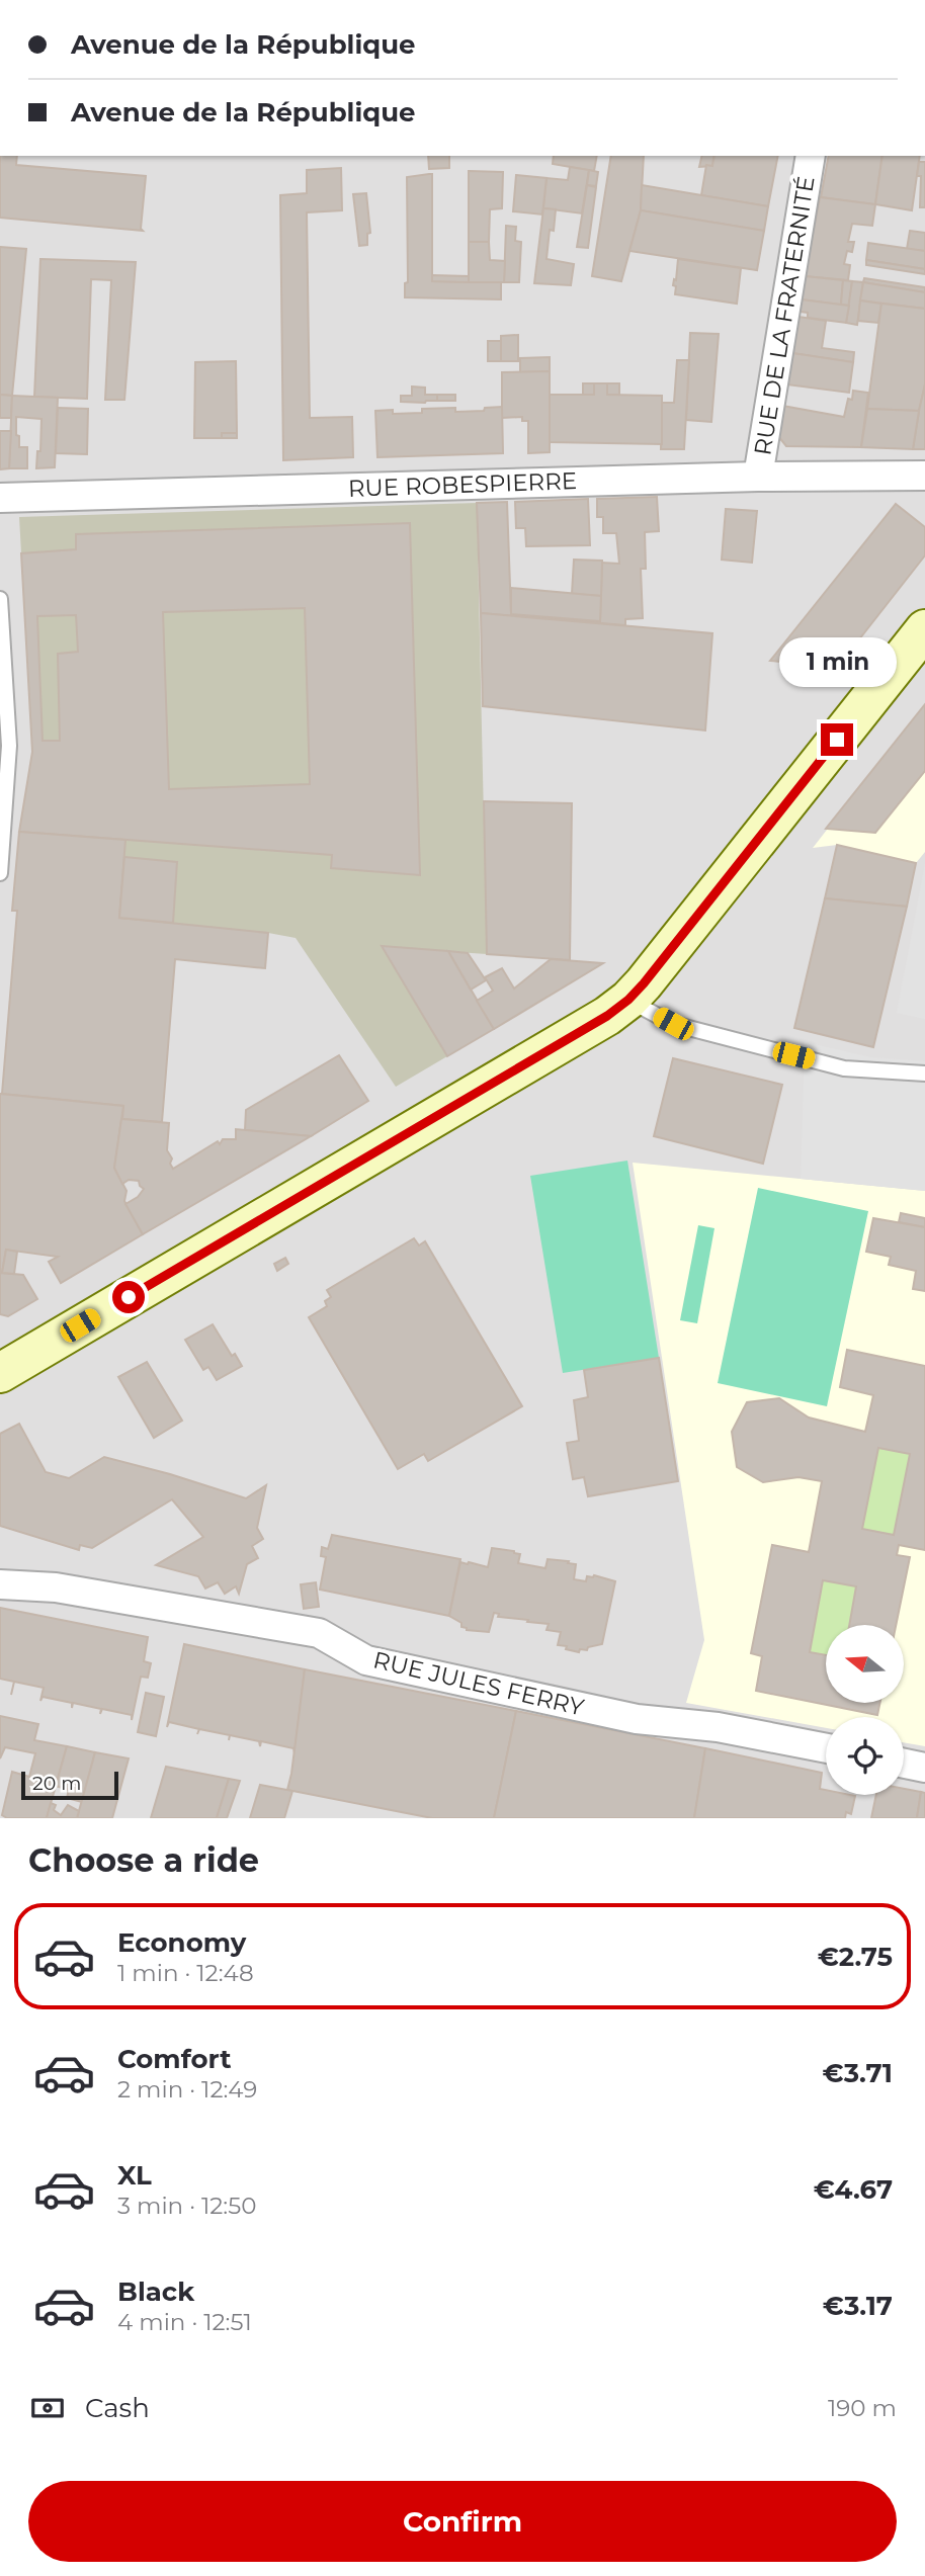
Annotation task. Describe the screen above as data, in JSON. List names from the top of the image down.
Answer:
{
  "streets": {
    "street": ["RUE DE LA FRATERNITÉ", "RUE ROBESPIERRE", "RUE JULES FERRY"]
  },
  "crossings": [
    ["RUE DE LA FRATERNITÉ", "RUE ROBESPIERRE"]
  ],
  "scale_bar": "20 m",
  "north": "left",
  "page": {
    "banner": ["Avenue de la République", "Avenue de la République"],
    "bubble": "1 min",
    "scale": "20 m",
    "heading": "Choose a ride",
    "list": [
      {
        "name": "Economy",
        "note": "1 min · 12:48",
        "value": "€2.75"
      },
      {
        "name": "Comfort",
        "note": "2 min · 12:49",
        "value": "€3.71"
      },
      {
        "name": "XL",
        "note": "3 min · 12:50",
        "value": "€4.67"
      },
      {
        "name": "Black",
        "note": "4 min · 12:51",
        "value": "€3.17"
      }
    ],
    "pay": ["Cash", "190 m"],
    "buttons": "Confirm"
  }
}
